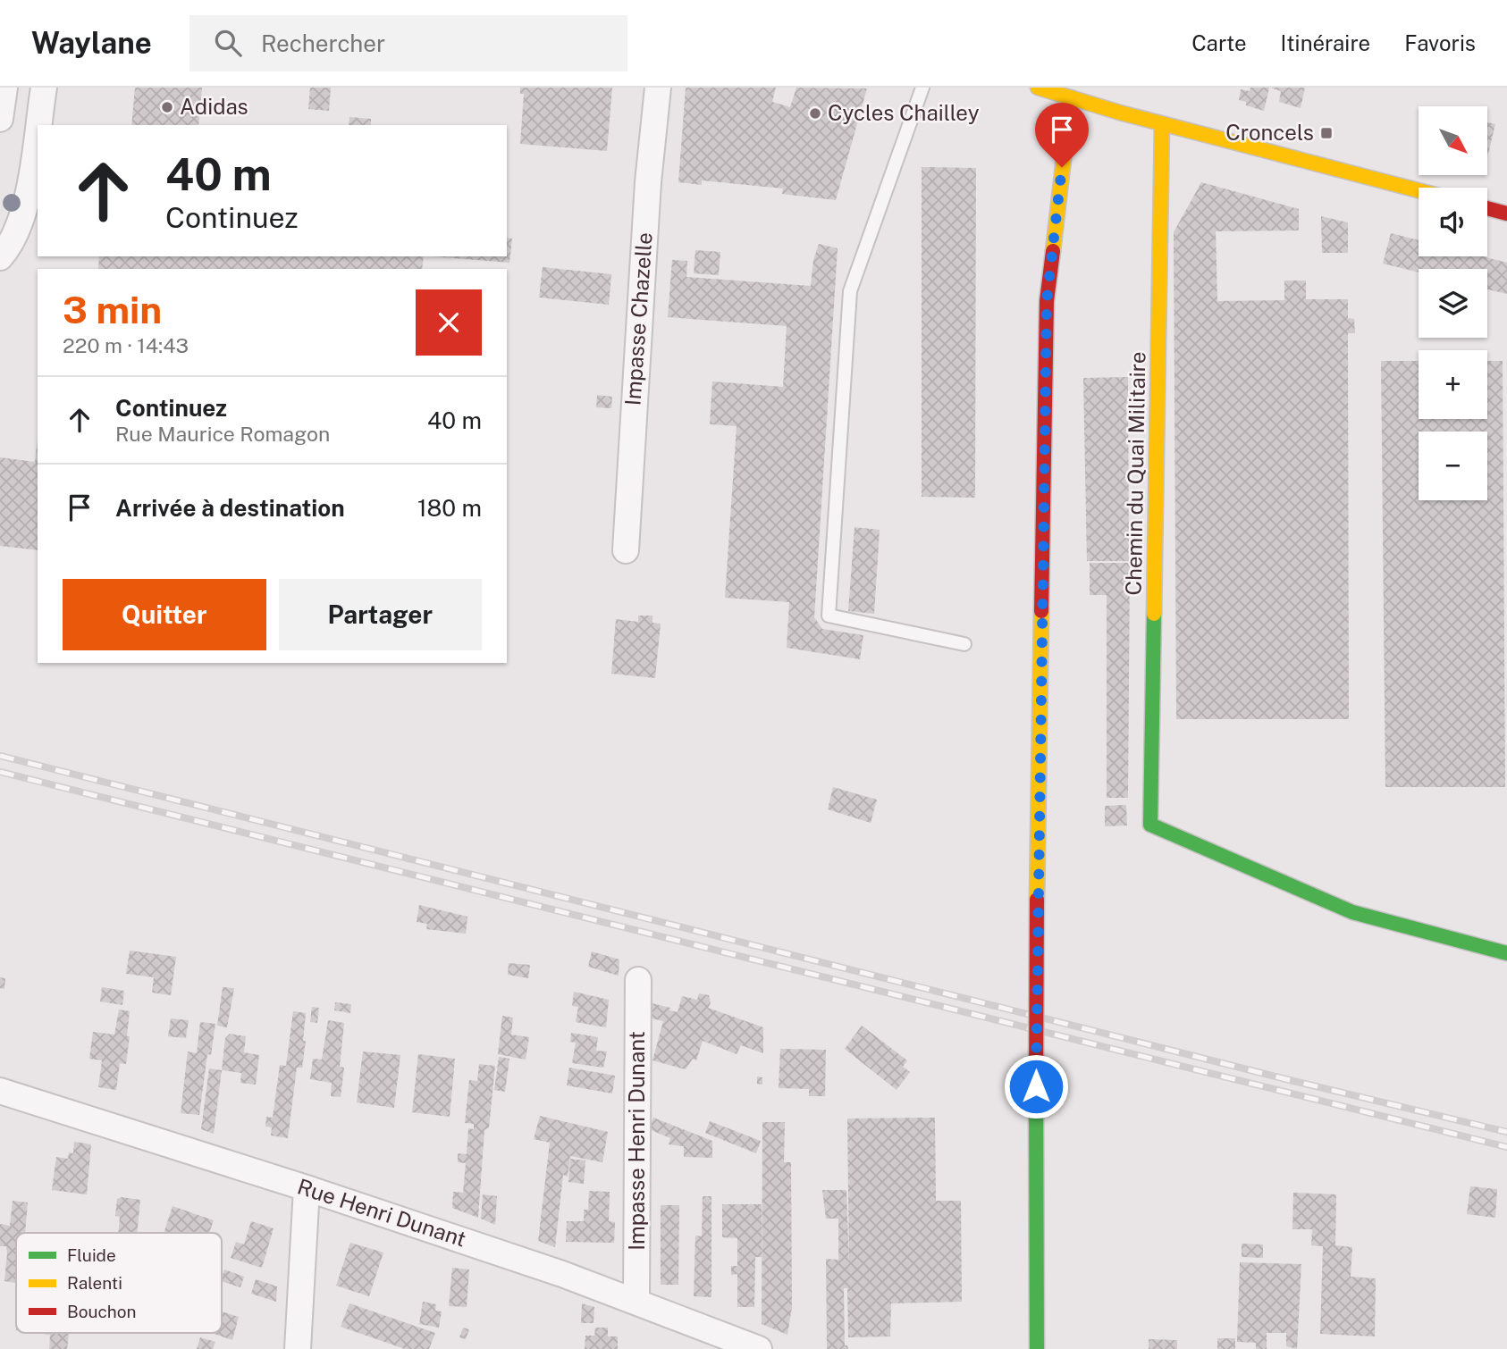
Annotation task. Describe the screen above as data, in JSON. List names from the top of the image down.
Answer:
{
  "streets": {
    "street": [
      "Impasse Chazelle",
      "Chemin du Quai Militaire",
      "Impasse Henri Dunant",
      "Rue Henri Dunant"
    ]
  },
  "crossings": [
    ["Impasse Henri Dunant", "Rue Henri Dunant"]
  ],
  "places": {
    "other": ["Adidas", "Cycles Chailley"],
    "transit": ["Croncels"]
  },
  "legend": ["Fluide", "Ralenti", "Bouchon"],
  "north": "bottom right",
  "page": {
    "header": "Waylane",
    "search": "Rechercher",
    "nav": ["Carte", "Itinéraire", "Favoris"],
    "map_buttons": ["+", "−"],
    "turn": ["40 m", "Continuez"],
    "heading": ["3 min", "220 m · 14:43"],
    "list": [
      {
        "name": "Continuez",
        "note": "Rue Maurice Romagon",
        "value": "40 m"
      },
      {
        "name": "Arrivée à destination",
        "value": "180 m"
      }
    ],
    "buttons": ["Quitter", "Partager"]
  }
}
